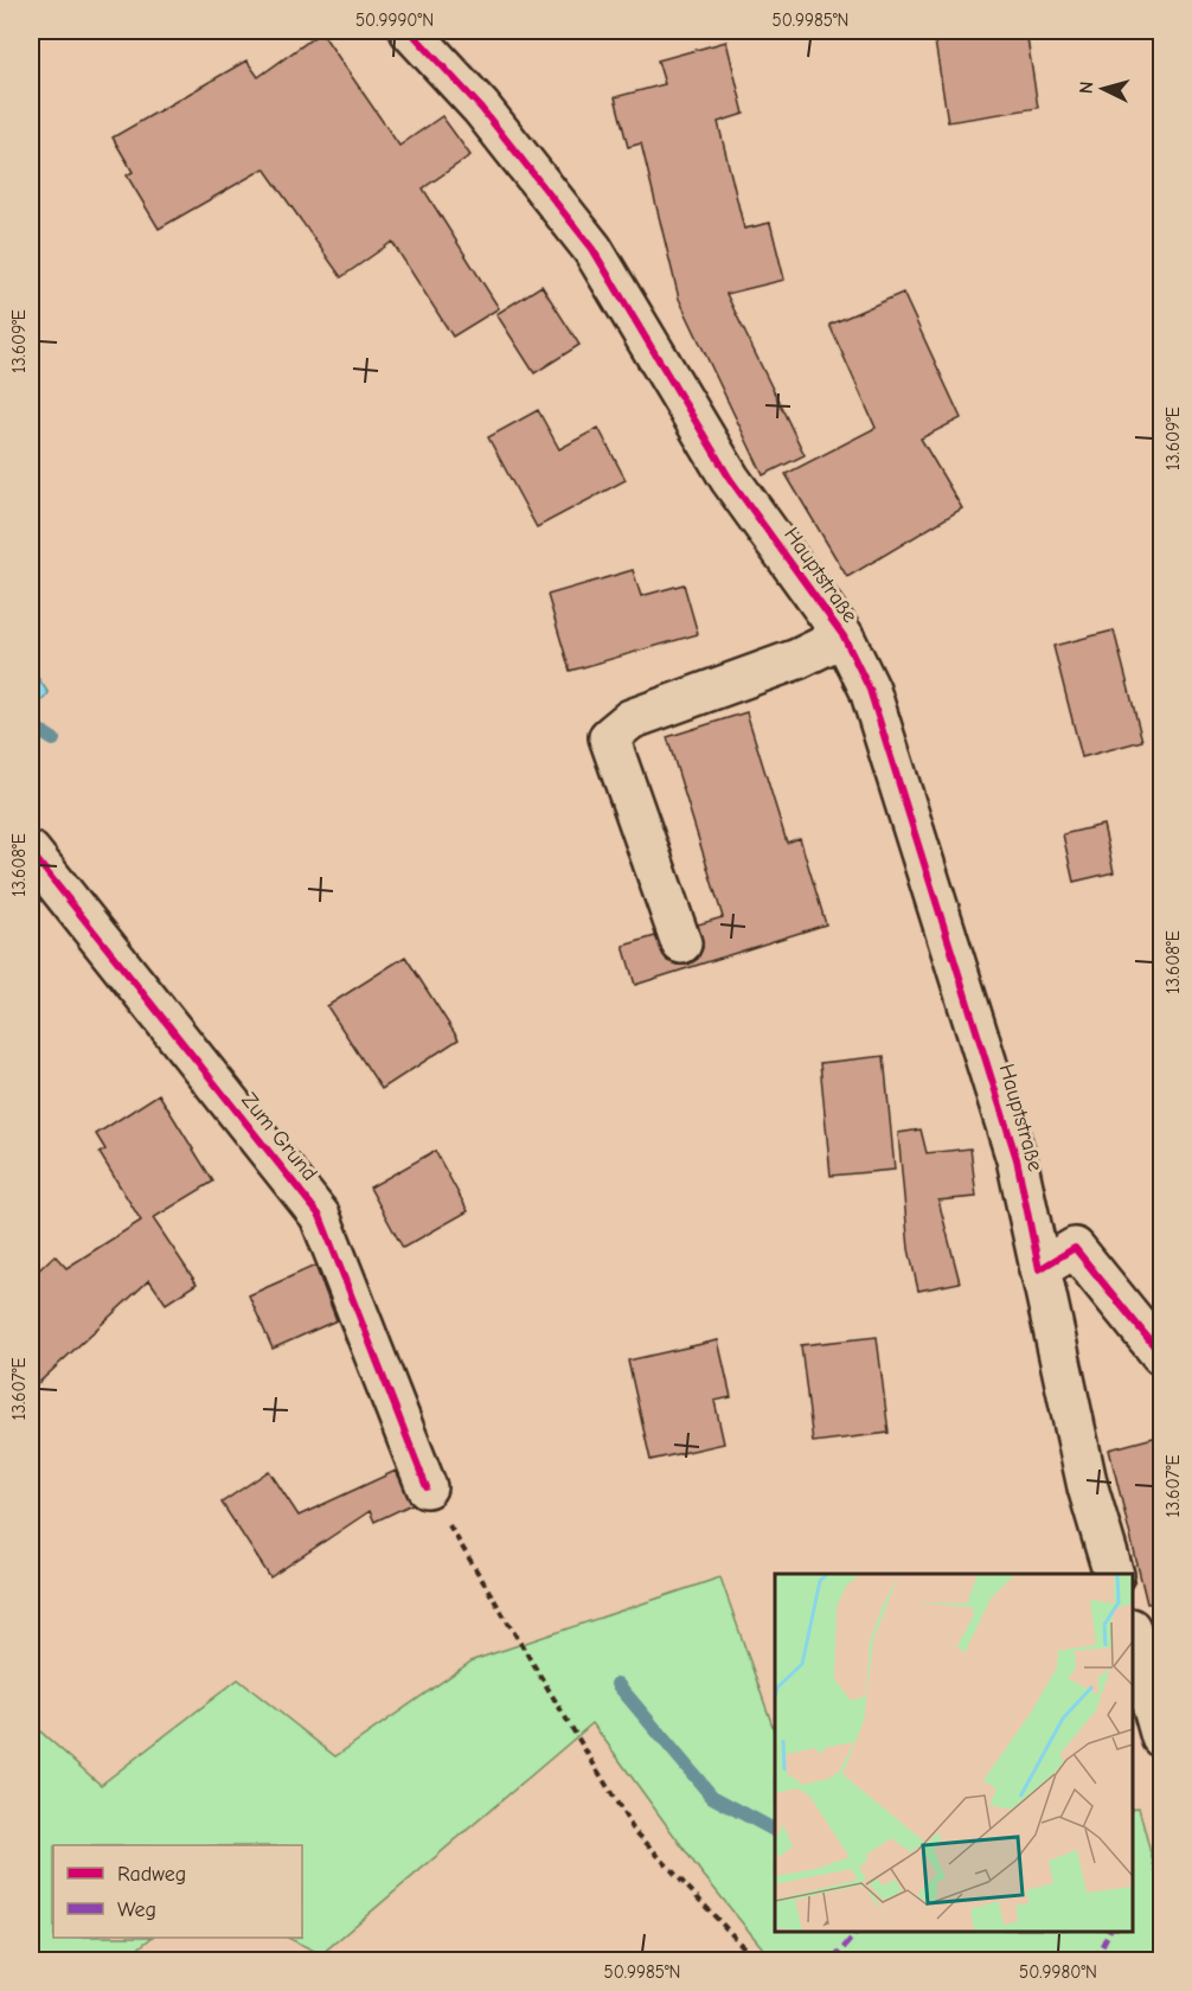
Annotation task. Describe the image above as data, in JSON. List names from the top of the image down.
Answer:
{
  "streets": {
    "street": ["Hauptstraße", "Zum Grund"]
  },
  "legend": ["Radweg", "Weg"],
  "north": "left",
  "coordinates": [
    "50.9990°N",
    "50.9985°N",
    "13.609°E",
    "13.608°E",
    "13.607°E",
    "50.9980°N"
  ]
}
